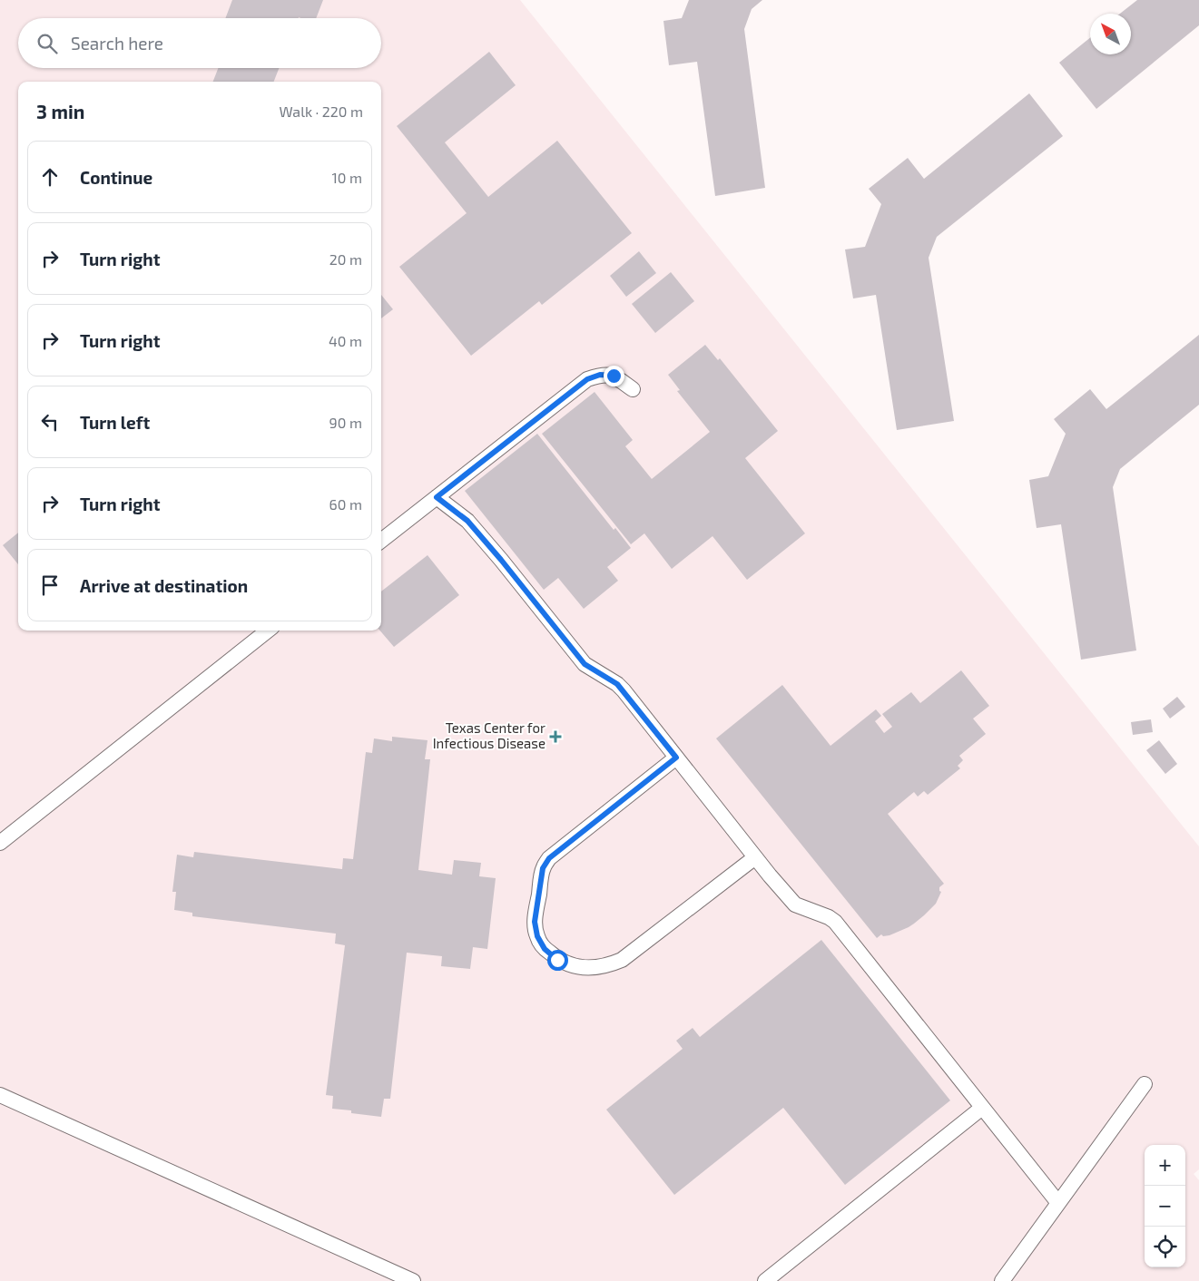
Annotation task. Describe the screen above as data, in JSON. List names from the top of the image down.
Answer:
{
  "places": {
    "health": ["Texas Center for Infectious Disease"]
  },
  "north": "top left",
  "page": {
    "search": "Search here",
    "heading": ["3 min", "Walk · 220 m"],
    "list": [
      ["Continue", "10 m"],
      ["Turn right", "20 m"],
      ["Turn right", "40 m"],
      ["Turn left", "90 m"],
      ["Turn right", "60 m"],
      "Arrive at destination"
    ],
    "map_buttons": ["+", "−"]
  }
}
